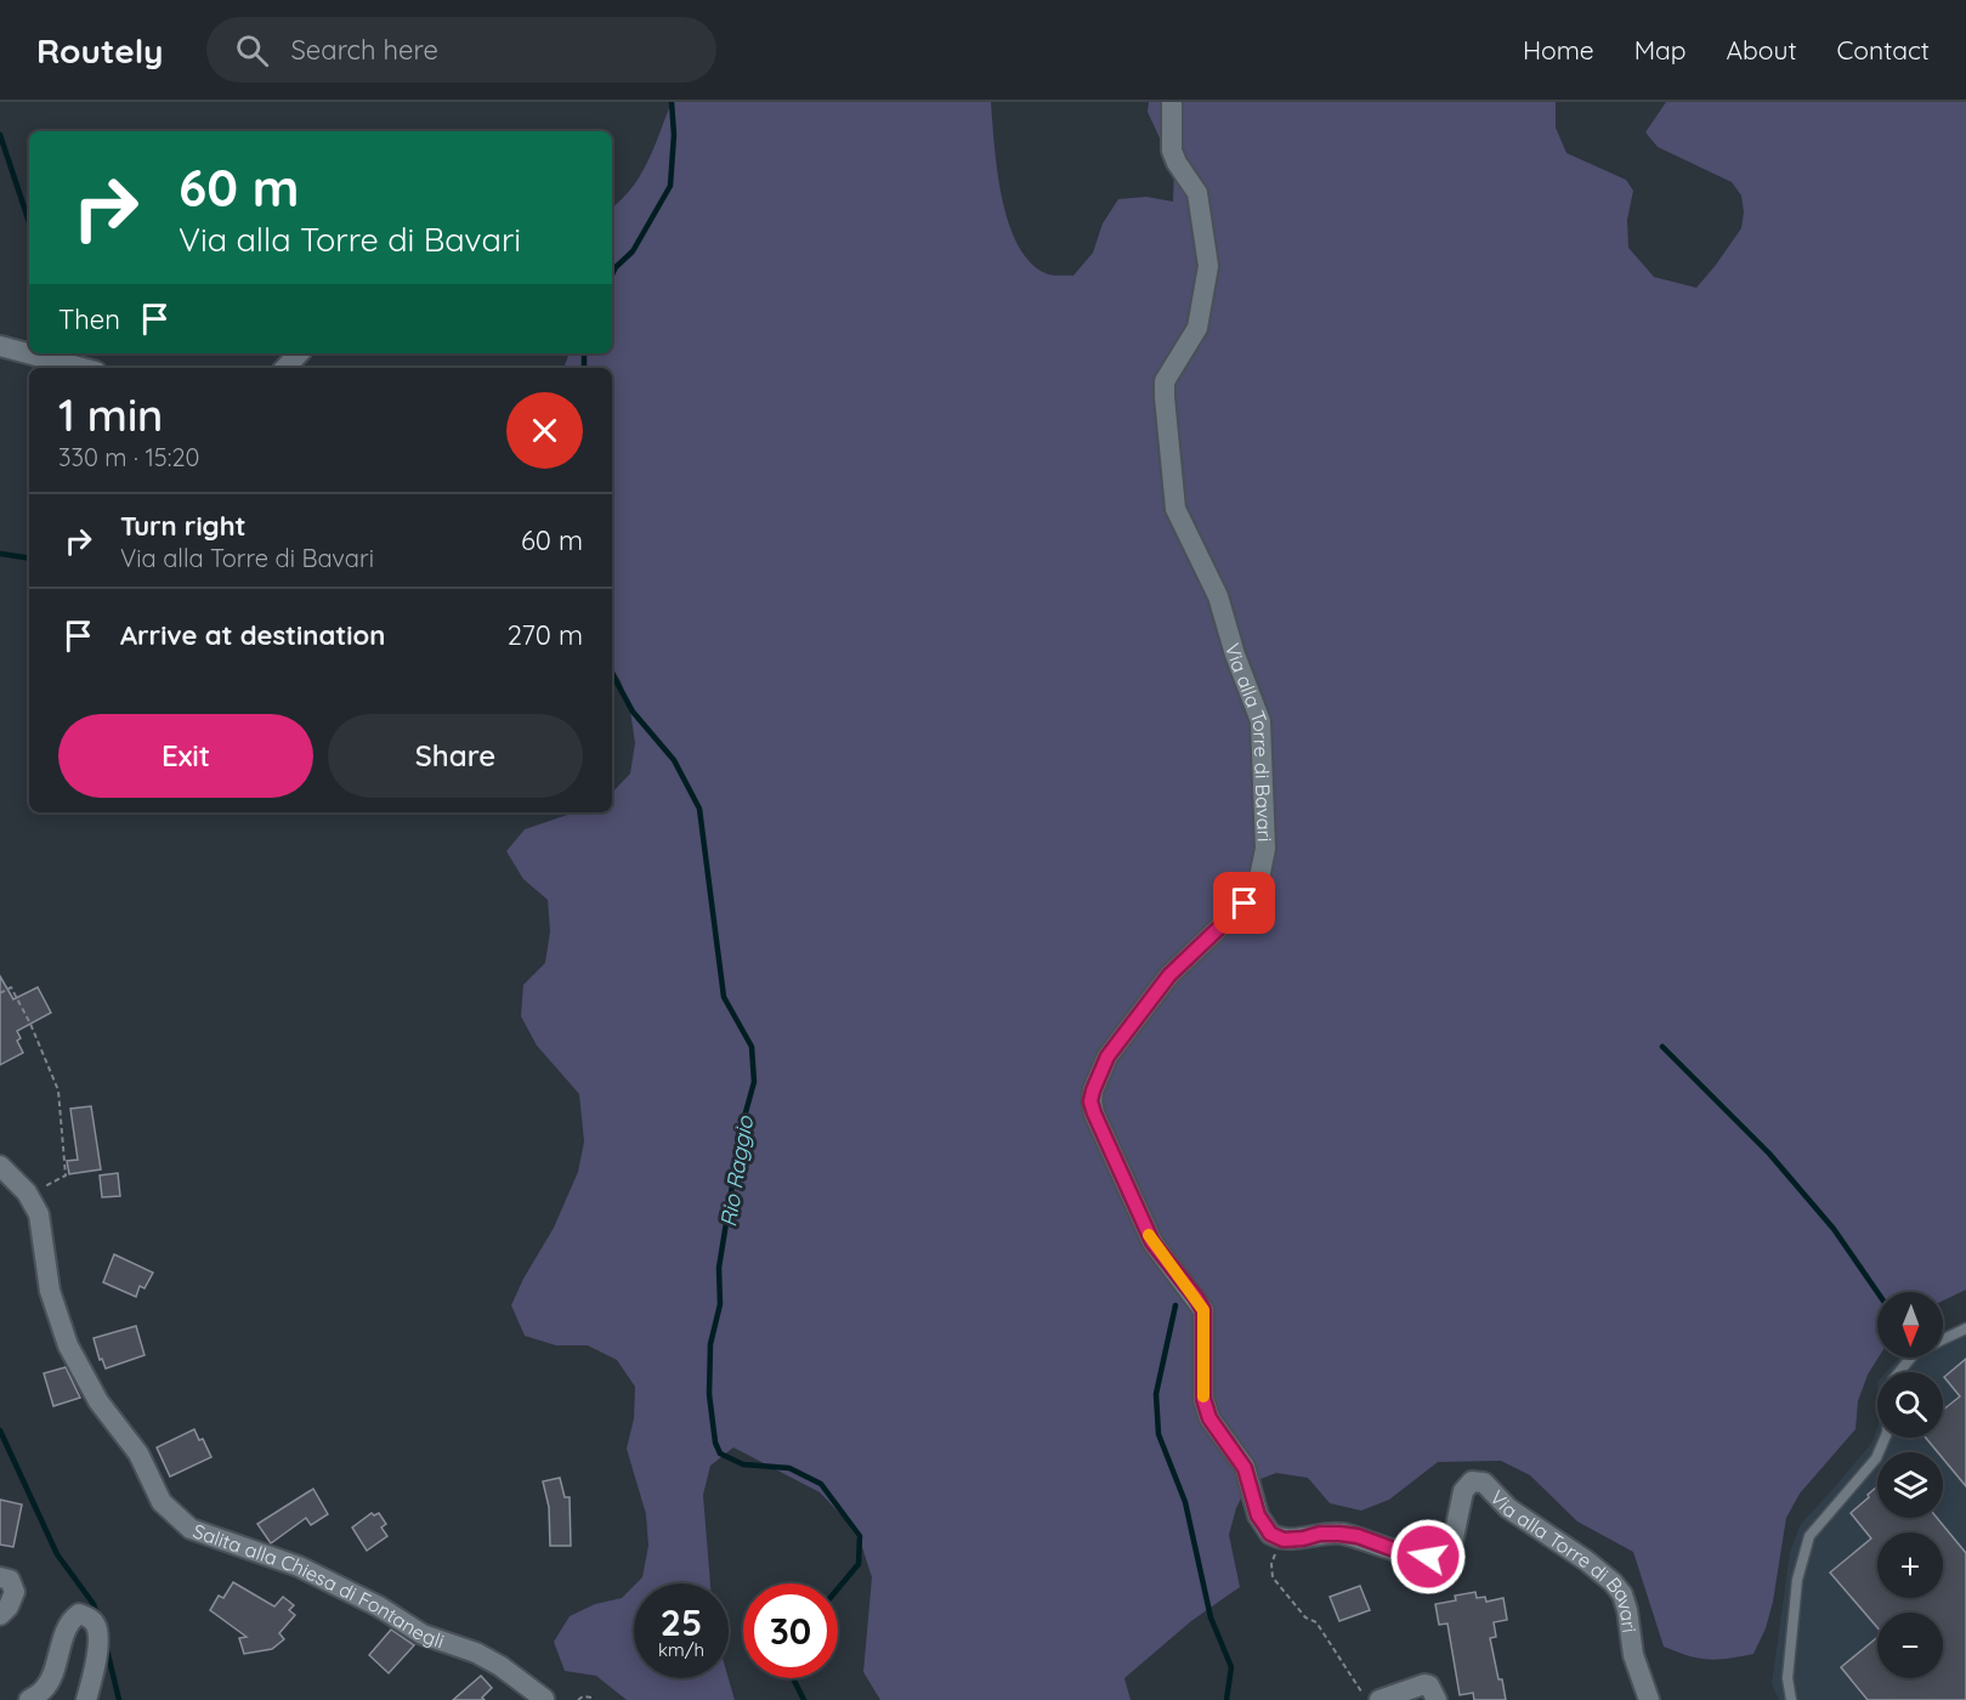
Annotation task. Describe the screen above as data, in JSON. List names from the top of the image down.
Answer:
{
  "streets": {
    "street": ["Via alla Torre di Bavari", "Salita alla Chiesa di Fontanegli"]
  },
  "water": ["Rio Raggio"],
  "north": "bottom",
  "page": {
    "header": "Routely",
    "search": "Search here",
    "nav": [
      "Home",
      "Map",
      "About",
      "Contact"
    ],
    "turn": ["60 m", "Via alla Torre di Bavari"],
    "then": "Then",
    "heading": ["1 min", "330 m · 15:20"],
    "list": [
      {
        "name": "Turn right",
        "note": "Via alla Torre di Bavari",
        "value": "60 m"
      },
      {
        "name": "Arrive at destination",
        "value": "270 m"
      }
    ],
    "buttons": ["Exit", "Share"],
    "map_buttons": ["+", "−"],
    "speed": "25 km/h",
    "limit": "30"
  }
}
